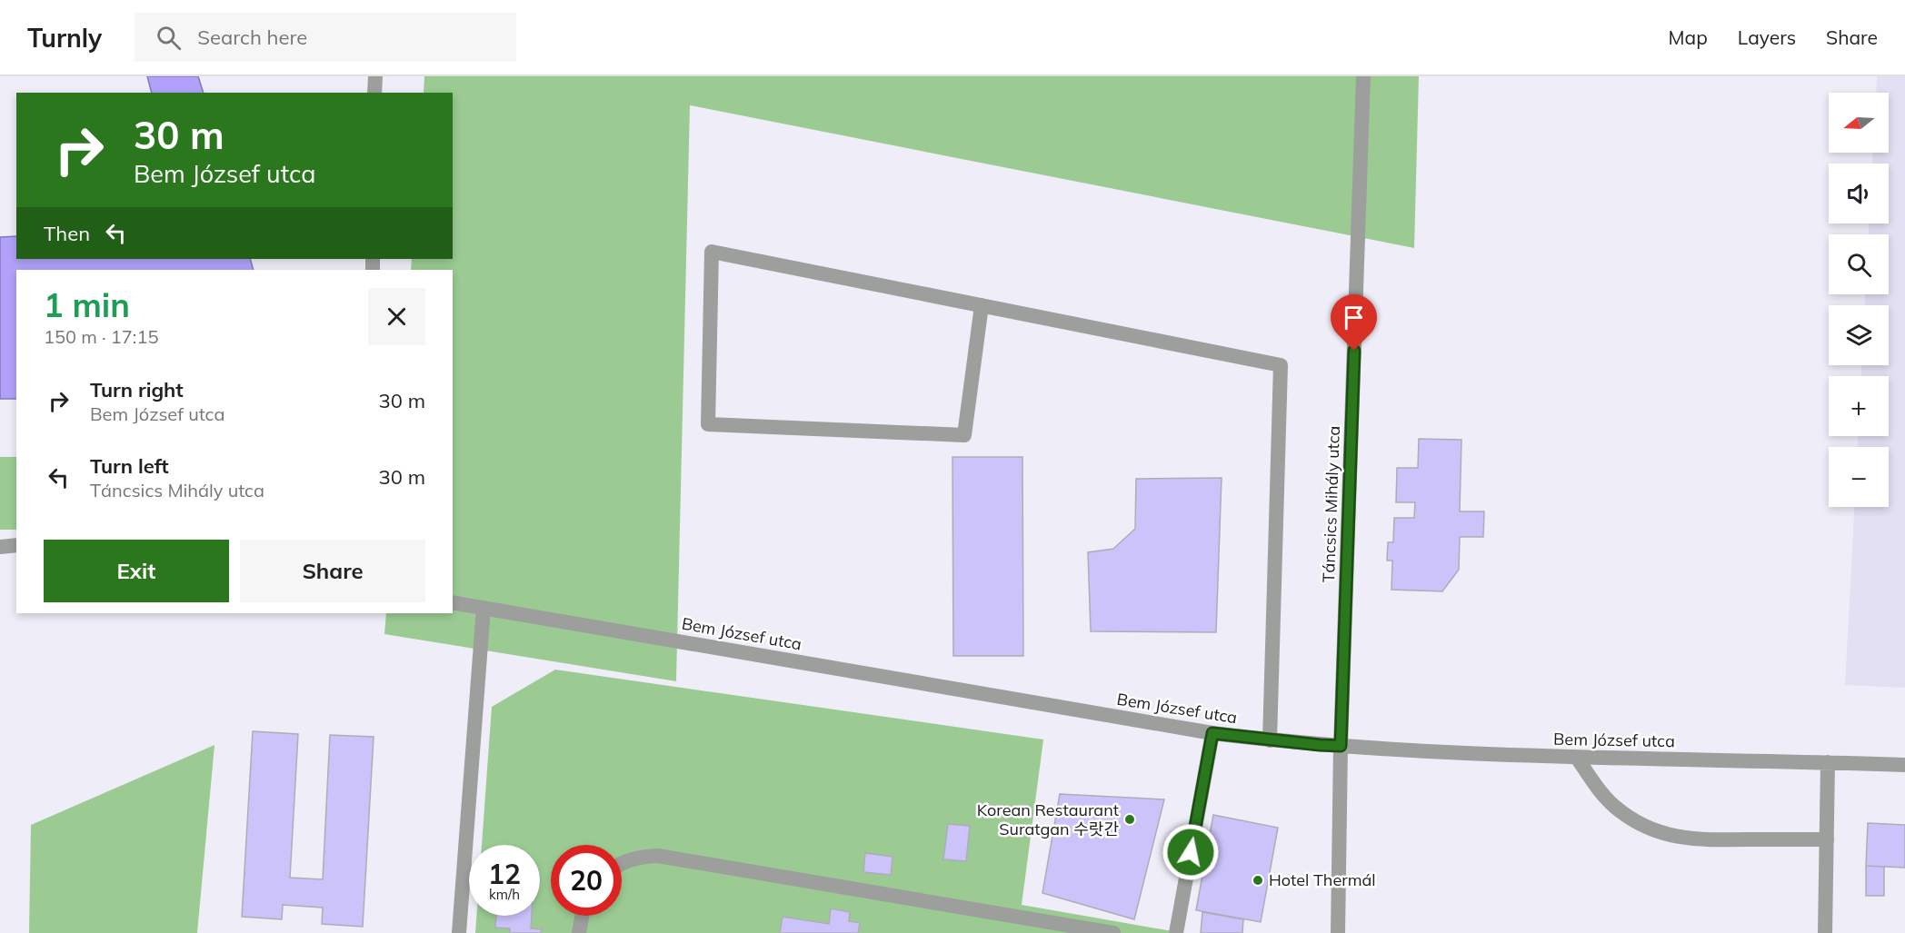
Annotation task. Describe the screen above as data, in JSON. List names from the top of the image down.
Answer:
{
  "streets": {
    "street": ["Táncsics Mihály utca", "Bem József utca"]
  },
  "crossings": [
    ["Táncsics Mihály utca", "Bem József utca"]
  ],
  "places": ["Korean Restaurant Suratgan 수랏간", "Hotel Thermál"],
  "north": "left",
  "page": {
    "header": "Turnly",
    "search": "Search here",
    "nav": ["Map", "Layers", "Share"],
    "map_buttons": ["+", "−"],
    "turn": ["30 m", "Bem József utca"],
    "then": "Then",
    "heading": ["1 min", "150 m · 17:15"],
    "list": [
      {
        "name": "Turn right",
        "note": "Bem József utca",
        "value": "30 m"
      },
      {
        "name": "Turn left",
        "note": "Táncsics Mihály utca",
        "value": "30 m"
      }
    ],
    "buttons": ["Exit", "Share"],
    "speed": "12 km/h",
    "limit": "20"
  }
}
